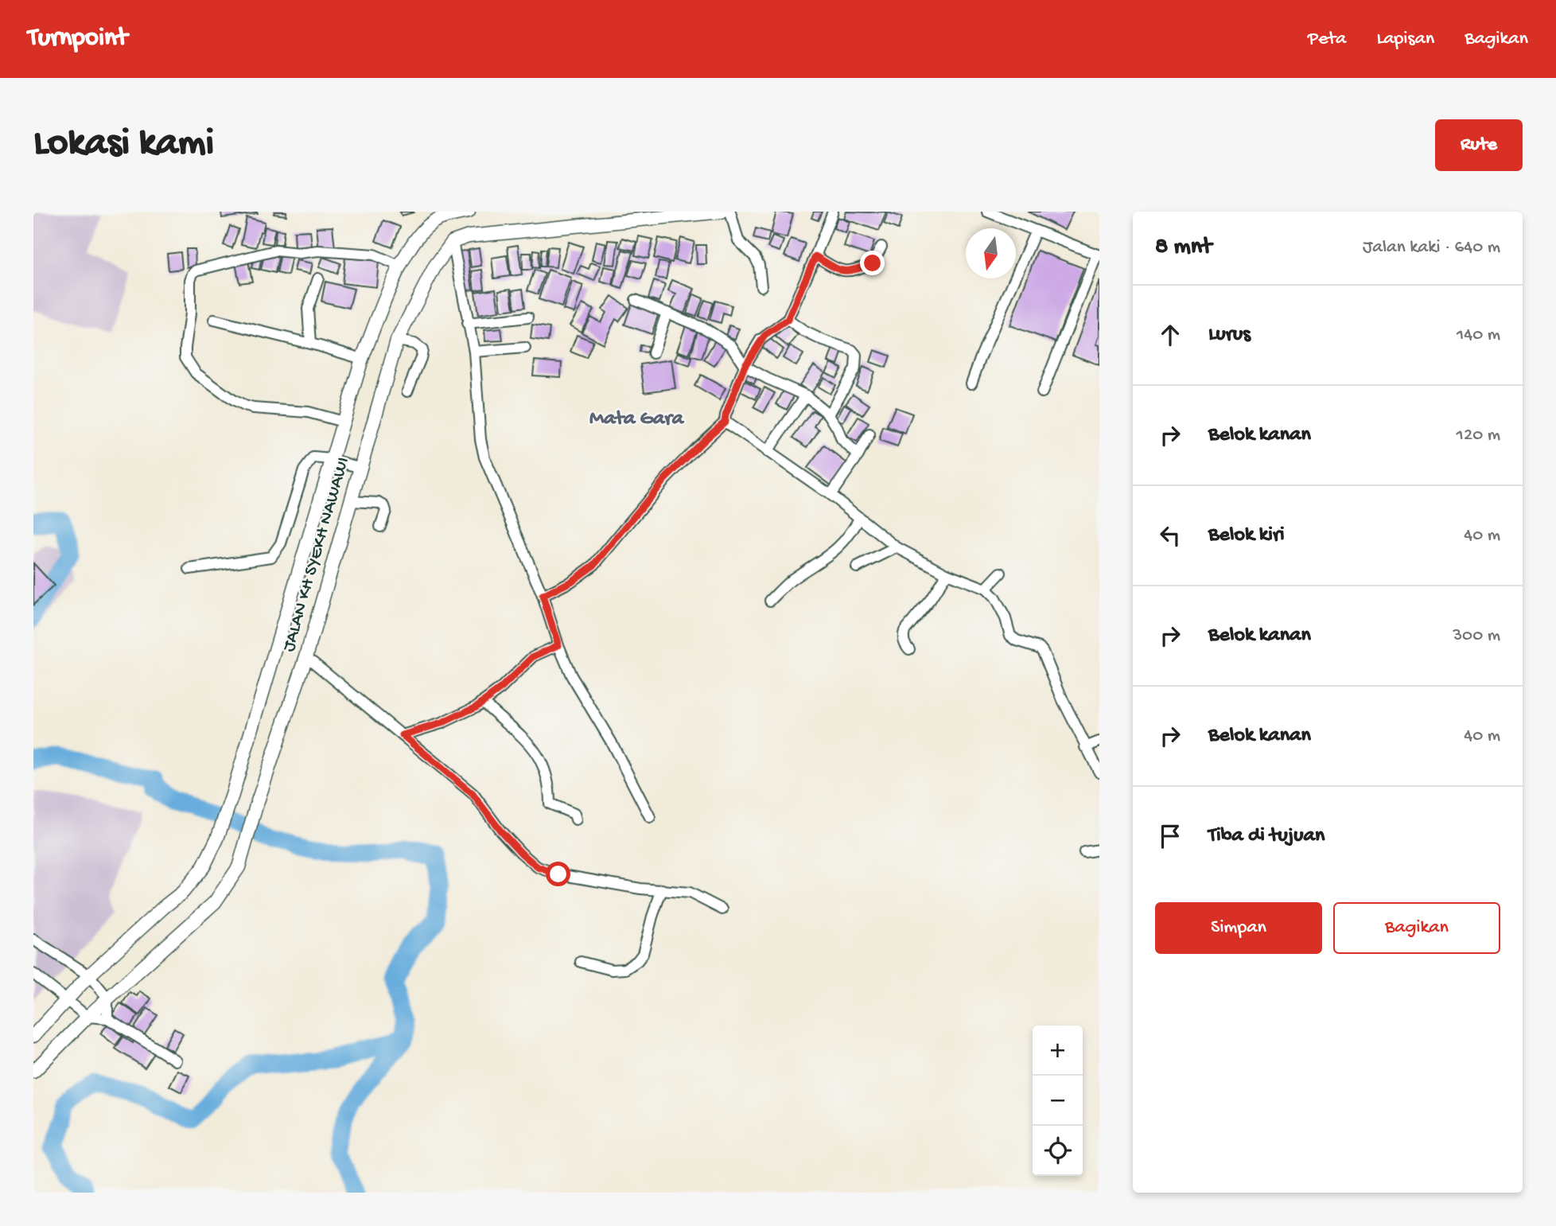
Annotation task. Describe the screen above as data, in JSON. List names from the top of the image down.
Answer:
{
  "streets": {
    "main road": ["JALAN KH SYEKH NAWAWI"]
  },
  "districts": ["Mata Gara"],
  "north": "bottom",
  "page": {
    "header": "Turnpoint",
    "nav": ["Peta", "Lapisan", "Bagikan"],
    "buttons": [
      "Rute",
      ["Simpan", "Bagikan"]
    ],
    "title": "Lokasi kami",
    "heading": ["8 mnt", "Jalan kaki · 640 m"],
    "list": [
      ["Lurus", "140 m"],
      ["Belok kanan", "120 m"],
      ["Belok kiri", "40 m"],
      ["Belok kanan", "300 m"],
      ["Belok kanan", "40 m"],
      "Tiba di tujuan"
    ],
    "map_buttons": ["+", "−"]
  }
}
